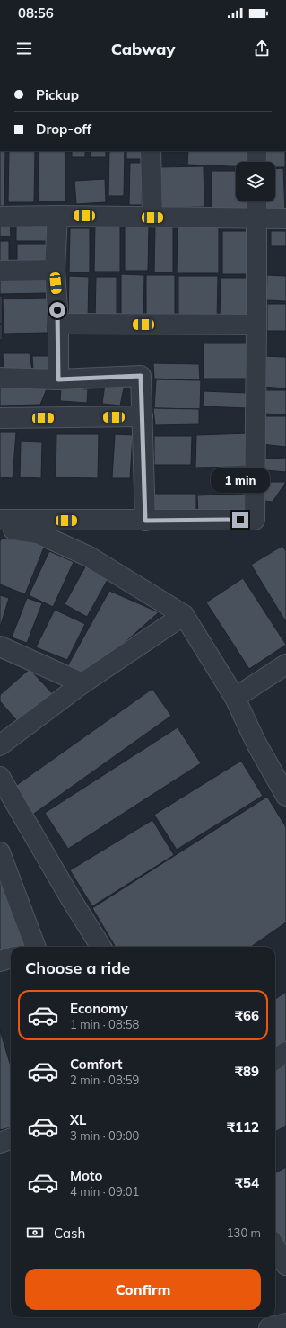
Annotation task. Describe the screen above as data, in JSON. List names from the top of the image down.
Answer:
{
  "page": {
    "status": "08:56",
    "header": "Cabway",
    "banner": ["Pickup", "Drop-off"],
    "bubble": "1 min",
    "heading": "Choose a ride",
    "list": [
      {
        "name": "Economy",
        "note": "1 min · 08:58",
        "value": "₹66"
      },
      {
        "name": "Comfort",
        "note": "2 min · 08:59",
        "value": "₹89"
      },
      {
        "name": "XL",
        "note": "3 min · 09:00",
        "value": "₹112"
      },
      {
        "name": "Moto",
        "note": "4 min · 09:01",
        "value": "₹54"
      }
    ],
    "pay": ["Cash", "130 m"],
    "buttons": "Confirm"
  }
}
